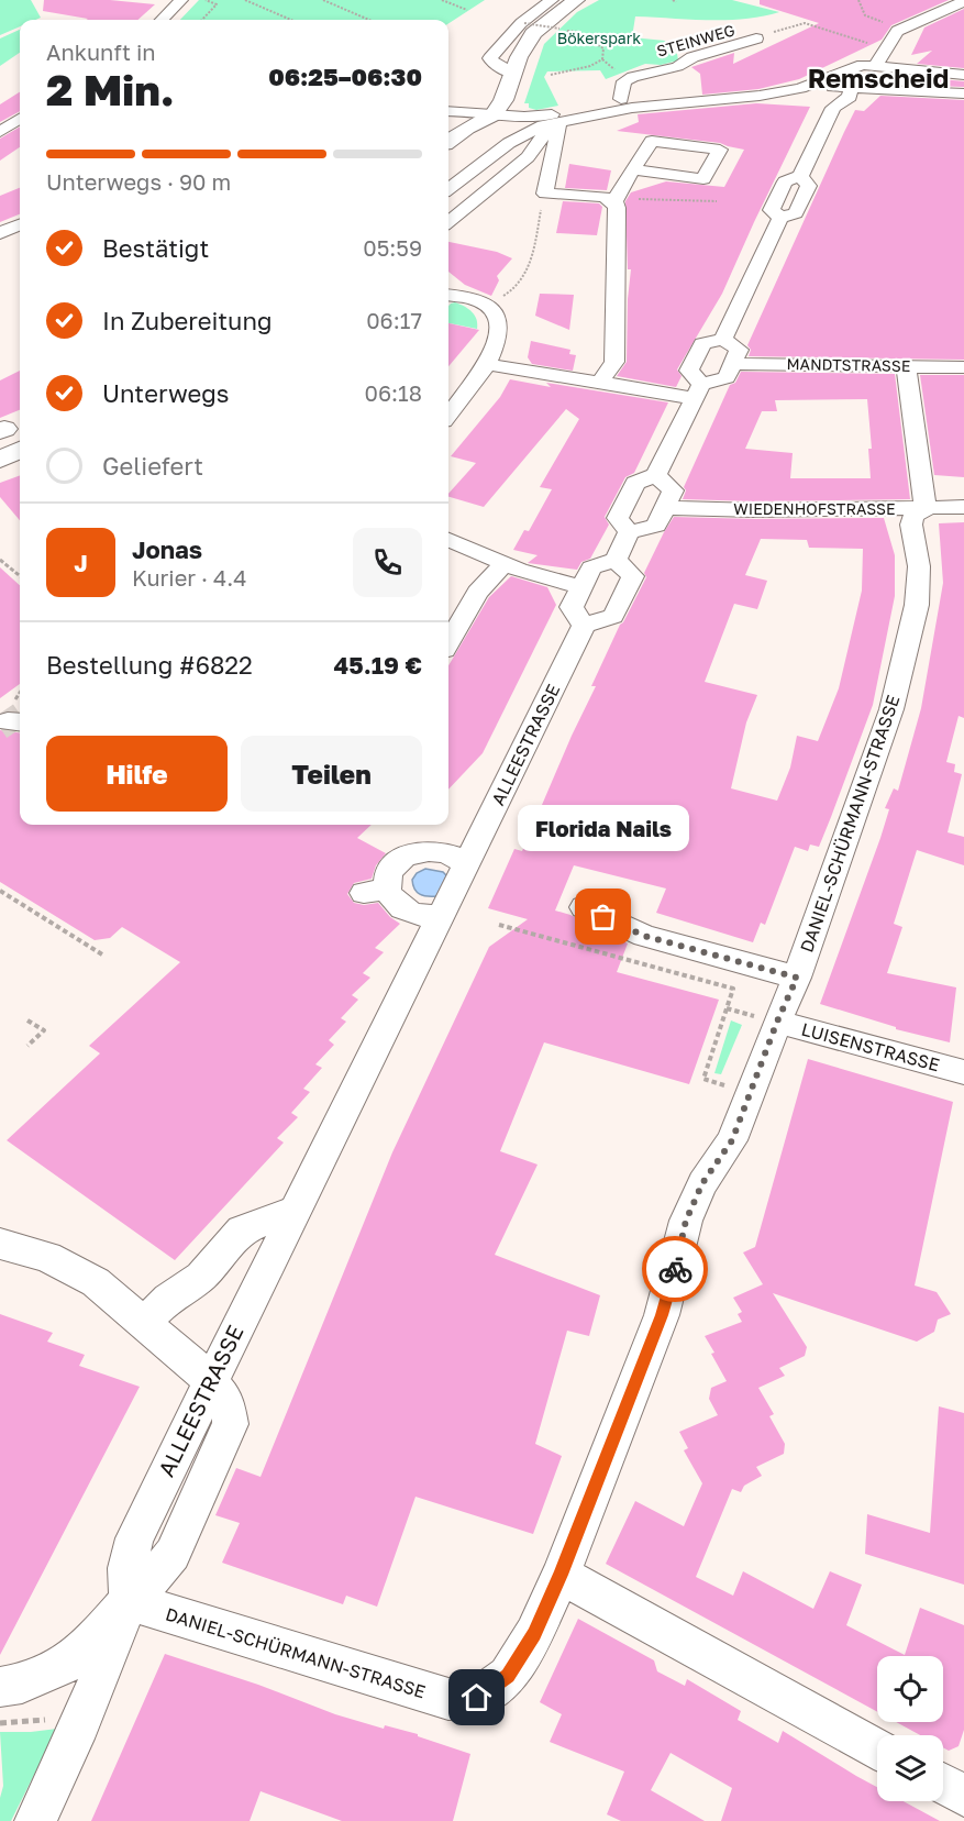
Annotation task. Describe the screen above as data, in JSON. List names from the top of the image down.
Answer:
{
  "streets": {
    "street": [
      "STEINWEG",
      "MANDTSTRASSE",
      "WIEDENHOFSTRASSE",
      "ALLEESTRASSE",
      "DANIEL-SCHÜRMANN-STRASSE",
      "LUISENSTRASSE"
    ]
  },
  "crossings": [
    ["WIEDENHOFSTRASSE", "DANIEL-SCHÜRMANN-STRASSE"],
    ["ALLEESTRASSE", "DANIEL-SCHÜRMANN-STRASSE"],
    ["DANIEL-SCHÜRMANN-STRASSE", "LUISENSTRASSE"]
  ],
  "districts": ["Remscheid"],
  "parks": ["Bökerspark"],
  "places": ["Florida Nails"],
  "page": {
    "heading": ["2 Min.", "Ankunft in", "06:25–06:30"],
    "panel": [
      "Jonas",
      "Kurier · 4.4",
      "Bestellung #6822",
      "45.19 €"
    ],
    "bar": "Unterwegs · 90 m",
    "list": [
      ["Bestätigt", "05:59"],
      ["In Zubereitung", "06:17"],
      ["Unterwegs", "06:18"],
      "Geliefert"
    ],
    "round": "J",
    "buttons": ["Hilfe", "Teilen"],
    "bubble": "Florida Nails"
  }
}
